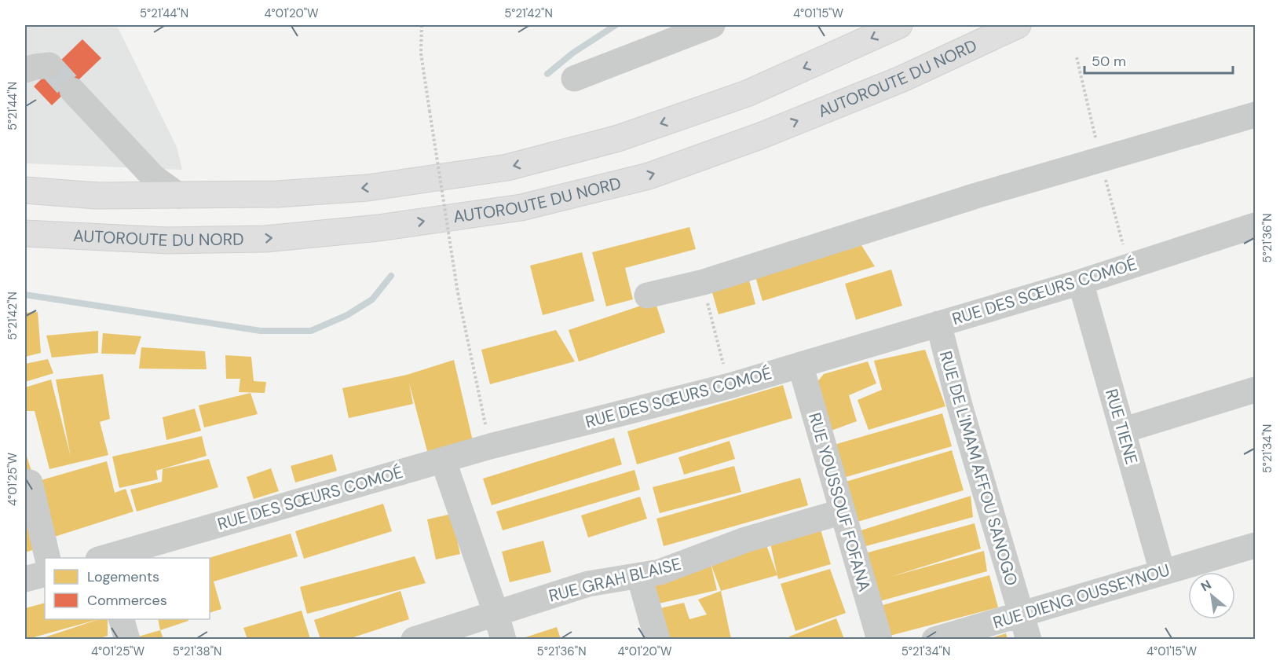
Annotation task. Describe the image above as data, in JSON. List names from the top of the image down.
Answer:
{
  "streets": {
    "highway": ["AUTOROUTE DU NORD"],
    "street": [
      "RUE DES SŒURS COMOÉ",
      "RUE TIENE",
      "RUE DE L'IMAM AFFOU SANOGO",
      "RUE YOUSSOUF FOFANA",
      "RUE GRAH BLAISE",
      "RUE DIENG OUSSEYNOU"
    ]
  },
  "crossings": [
    ["RUE DES SŒURS COMOÉ", "RUE TIENE"],
    ["RUE DES SŒURS COMOÉ", "RUE DE L'IMAM AFFOU SANOGO"],
    ["RUE DES SŒURS COMOÉ", "RUE YOUSSOUF FOFANA"],
    ["RUE TIENE", "RUE DIENG OUSSEYNOU"],
    ["RUE DE L'IMAM AFFOU SANOGO", "RUE DIENG OUSSEYNOU"],
    ["RUE YOUSSOUF FOFANA", "RUE GRAH BLAISE"]
  ],
  "legend": ["Logements", "Commerces"],
  "scale_bar": "50 m",
  "north": "top left",
  "coordinates": [
    "5°21'44\"N",
    "4°01'20\"W",
    "5°21'42\"N",
    "4°01'15\"W",
    "5°21'36\"N",
    "5°21'34\"N",
    "4°01'25\"W",
    "5°21'38\"N"
  ]
}
